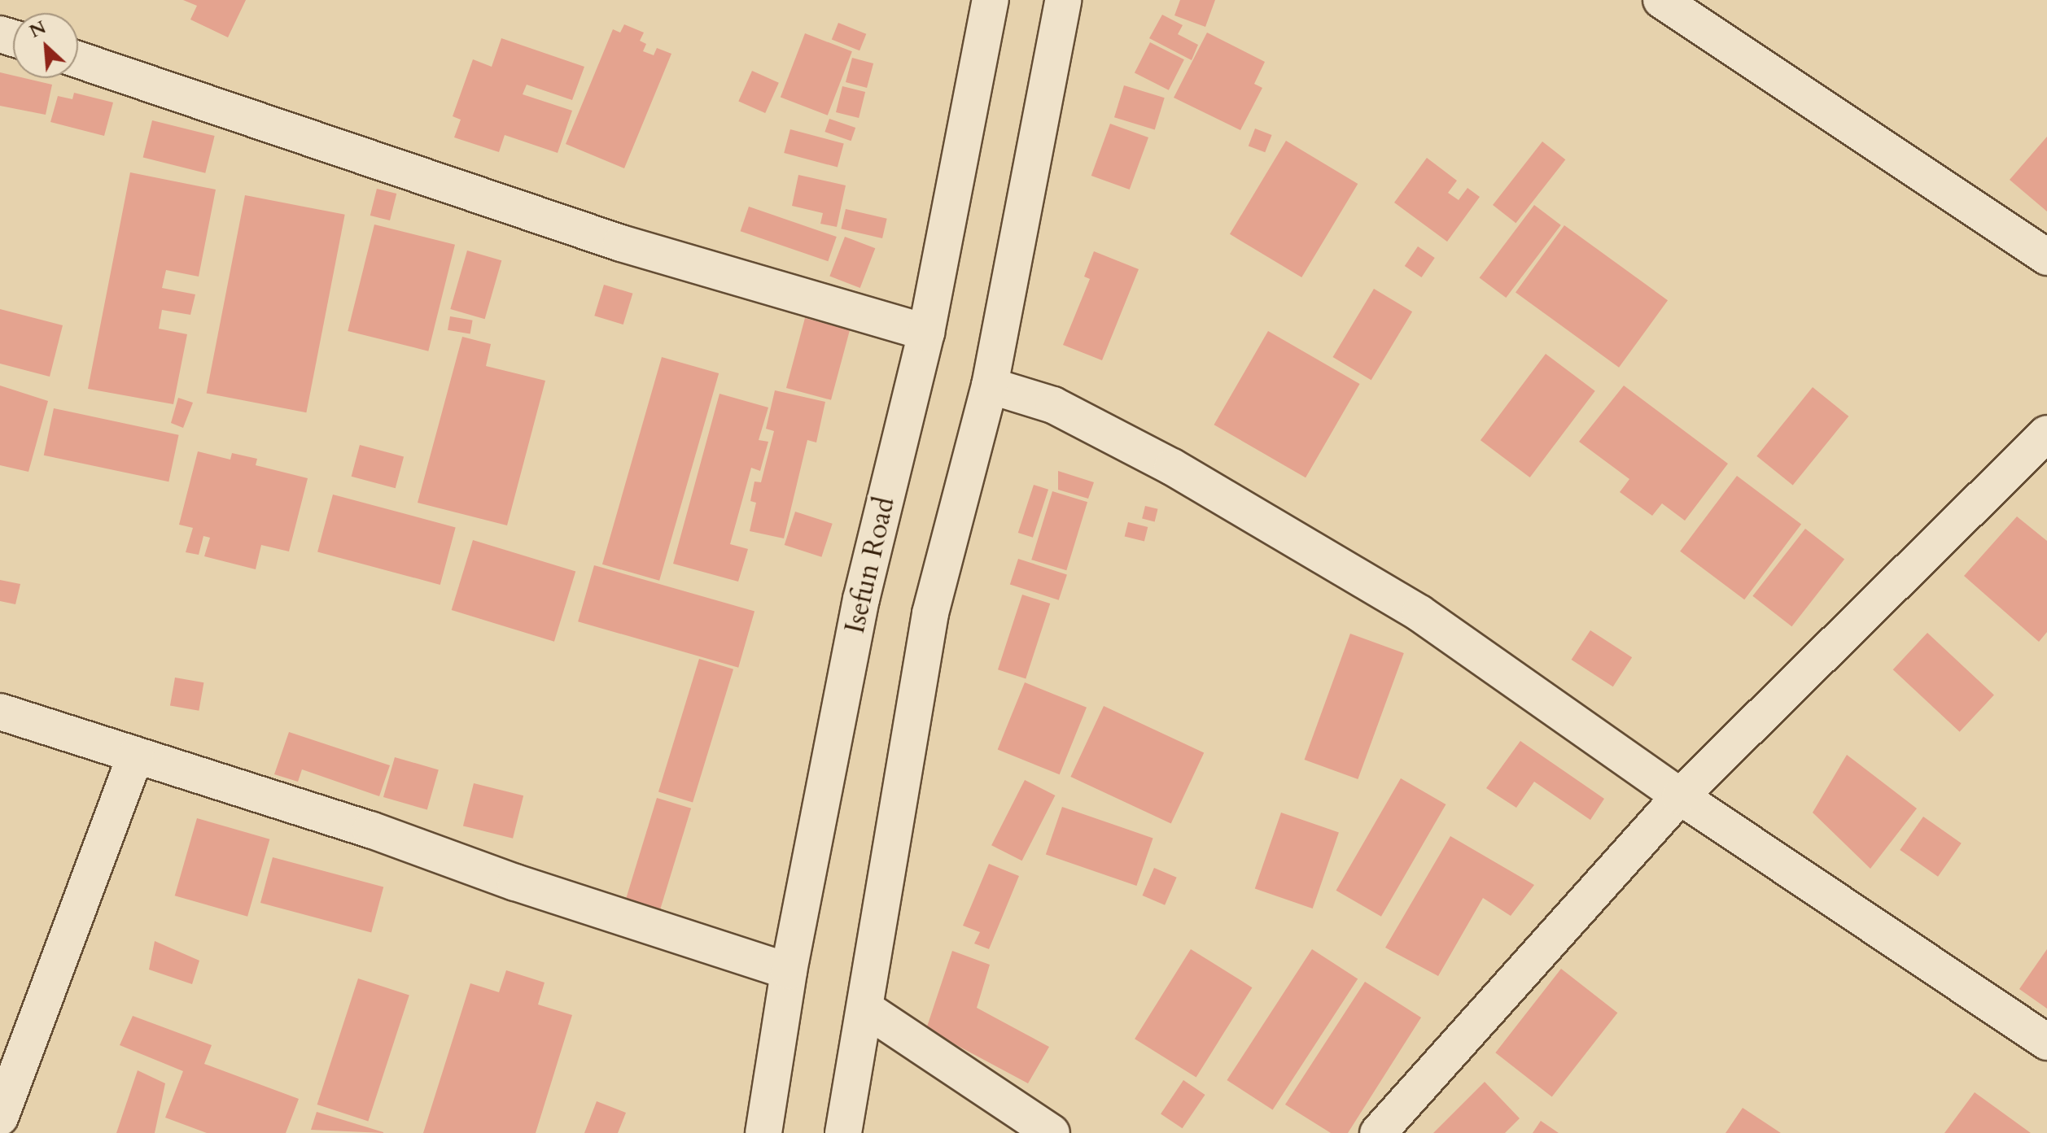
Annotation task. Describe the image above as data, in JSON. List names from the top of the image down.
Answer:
{
  "streets": {
    "street": ["Isefun Road"]
  },
  "north": "top left"
}
